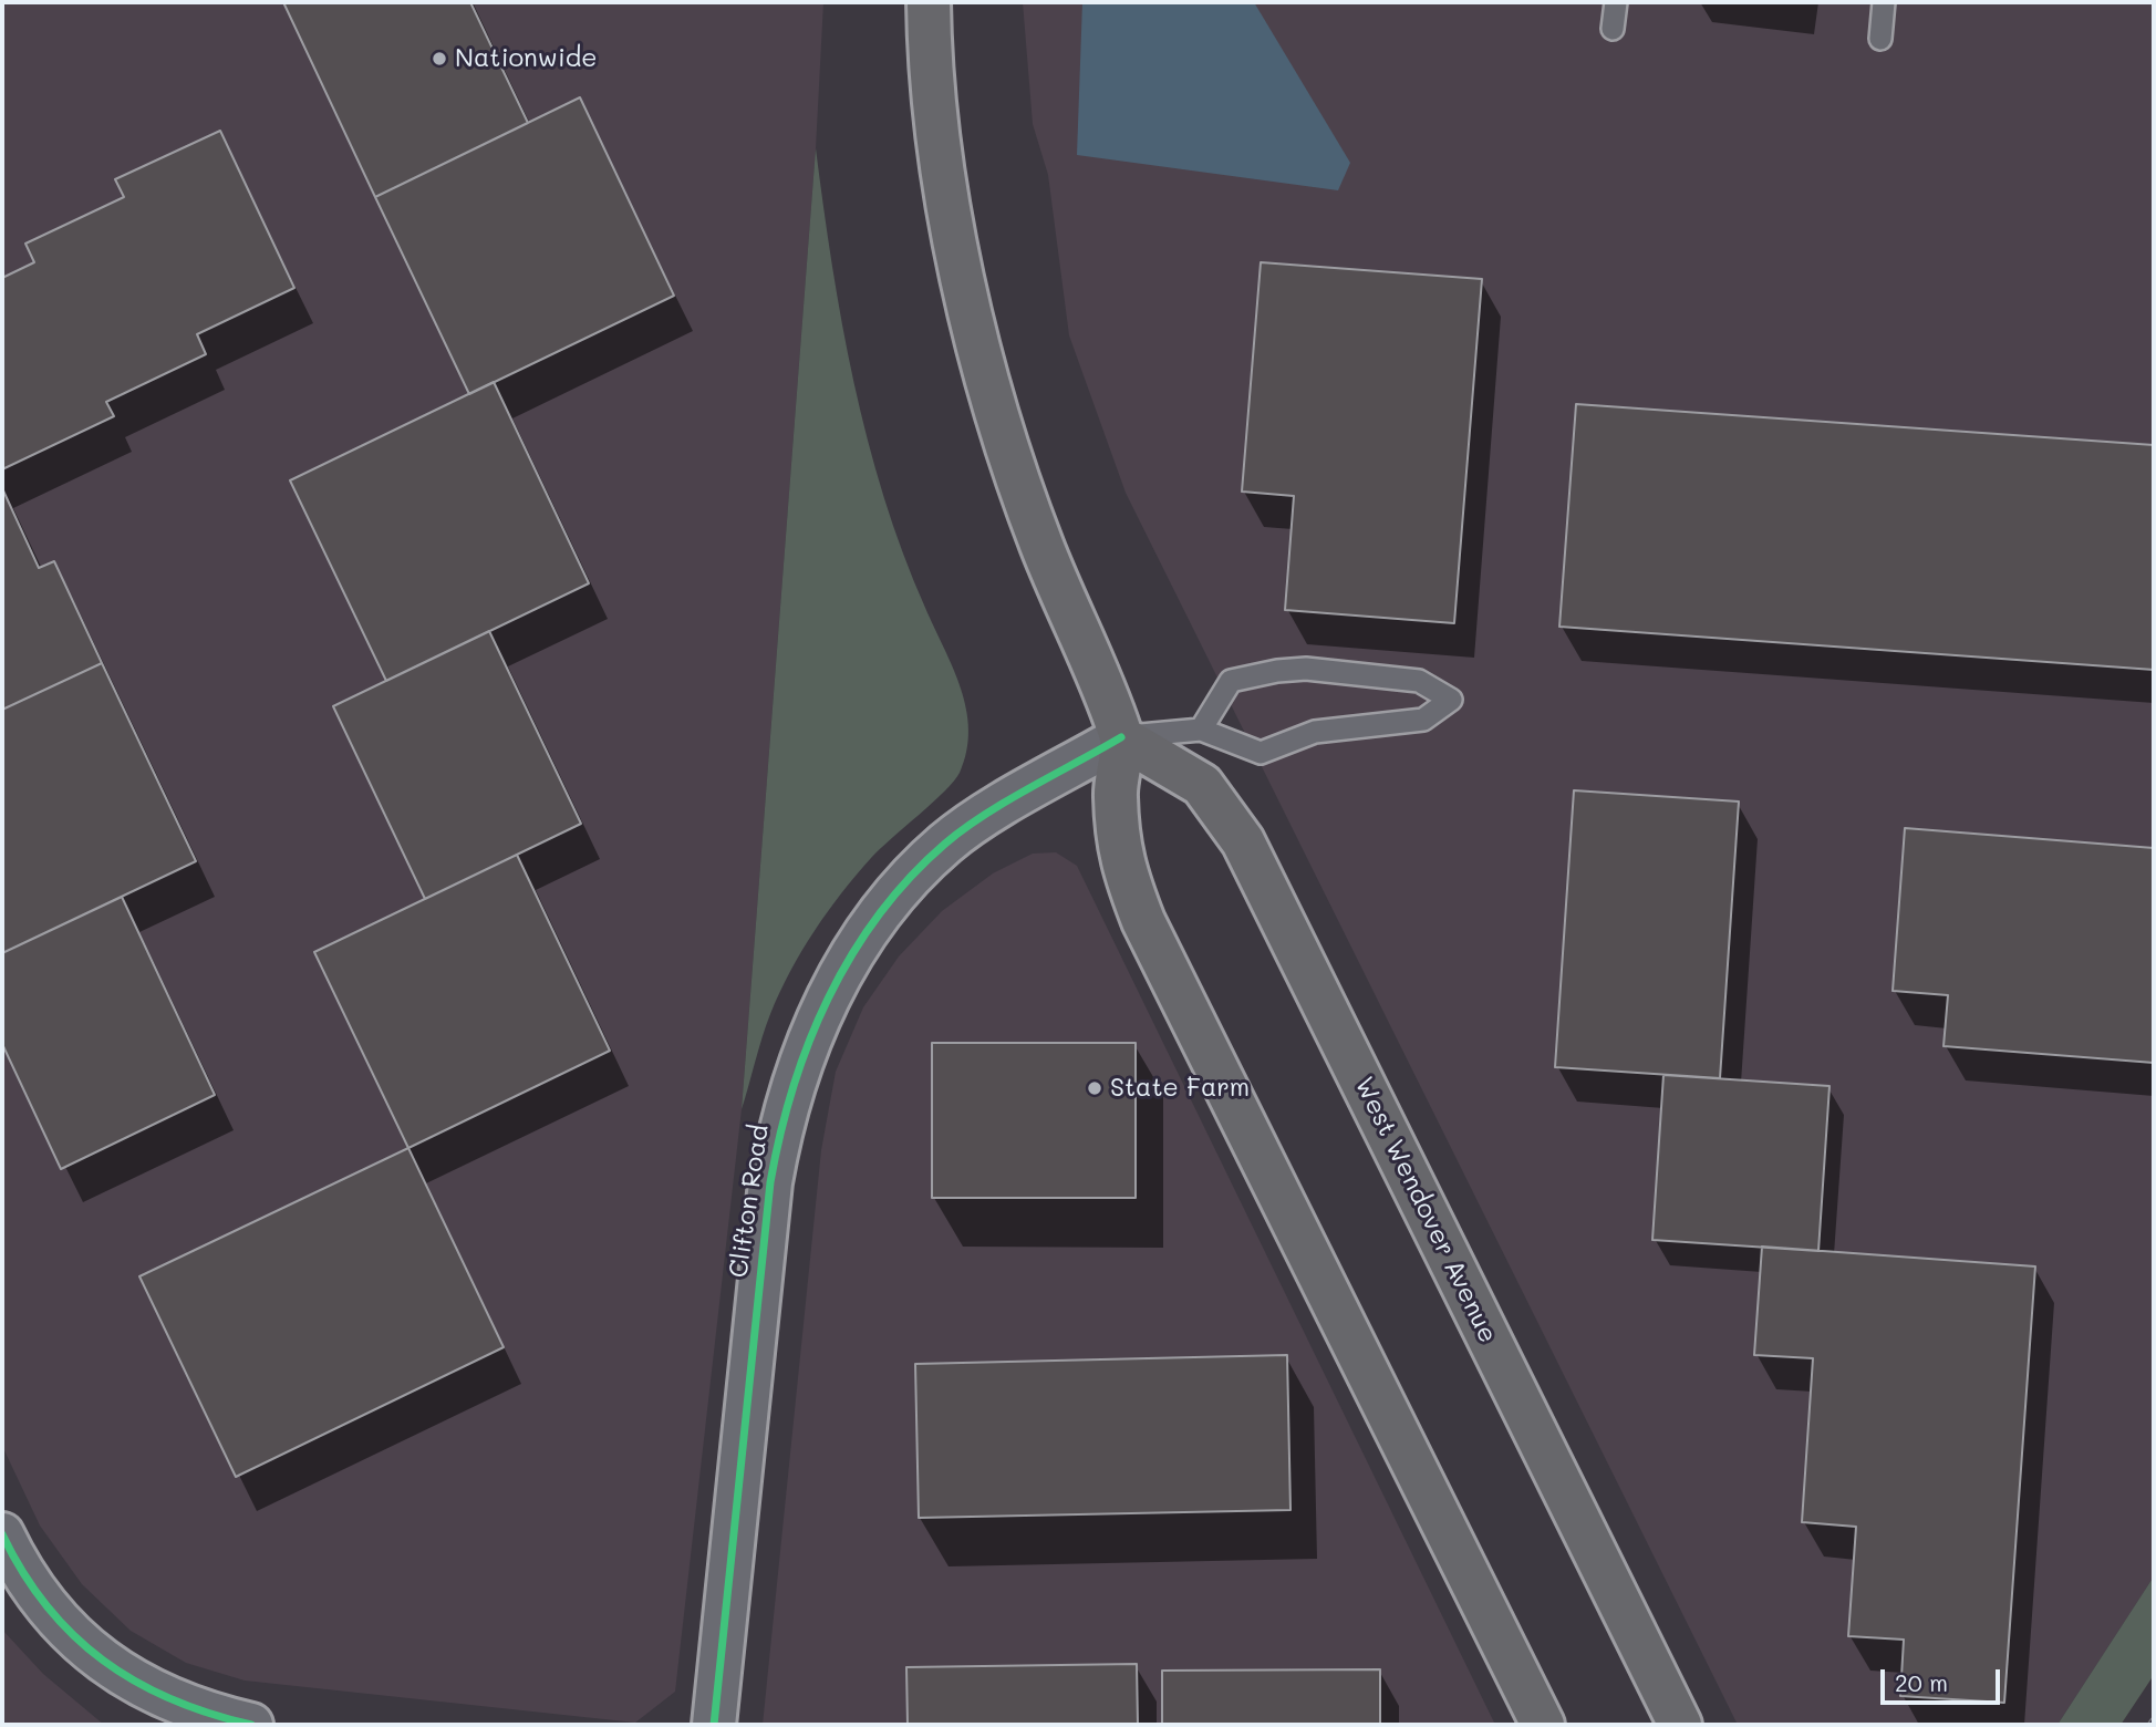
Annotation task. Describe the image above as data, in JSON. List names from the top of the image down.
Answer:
{
  "streets": {
    "highway": ["West Wendover Avenue"],
    "street": ["Clifton Road"]
  },
  "crossings": [
    ["Clifton Road", "West Wendover Avenue"]
  ],
  "places": ["Nationwide", "State Farm"],
  "scale_bar": "20 m"
}
